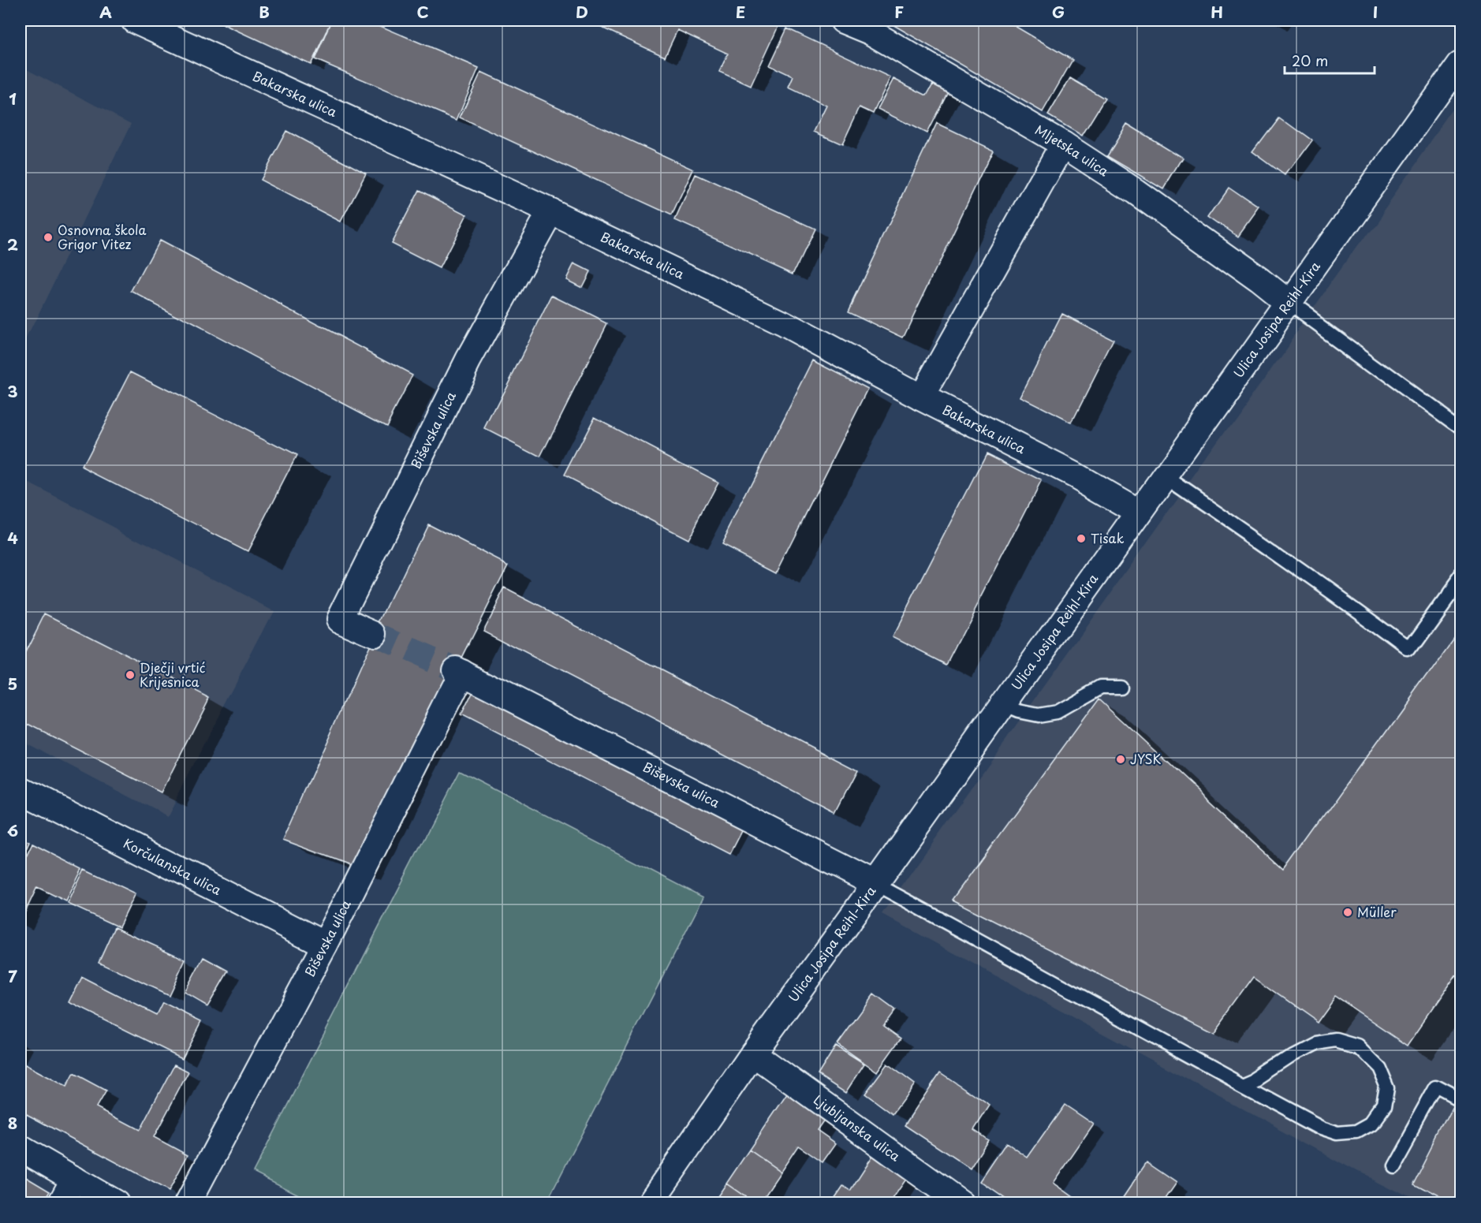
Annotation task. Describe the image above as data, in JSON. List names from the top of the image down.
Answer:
{
  "streets": {
    "street": [
      "Bakarska ulica",
      "Mljetska ulica",
      "Ulica Josipa Reihl-Kira",
      "Biševska ulica",
      "Korčulanska ulica",
      "Ljubljanska ulica"
    ]
  },
  "crossings": [
    ["Bakarska ulica", "Ulica Josipa Reihl-Kira"],
    ["Bakarska ulica", "Biševska ulica"],
    ["Mljetska ulica", "Ulica Josipa Reihl-Kira"],
    ["Ulica Josipa Reihl-Kira", "Biševska ulica"],
    ["Ulica Josipa Reihl-Kira", "Ljubljanska ulica"],
    ["Biševska ulica", "Korčulanska ulica"]
  ],
  "places": [
    "Osnovna škola Grigor Vitez",
    "Tisak",
    "Dječji vrtić Krijesnica",
    "JYSK",
    "Müller"
  ],
  "scale_bar": "20 m",
  "grid": {
    "columns": [
      "A",
      "B",
      "C",
      "D",
      "E",
      "F",
      "G",
      "H",
      "I"
    ],
    "rows": [
      "1",
      "2",
      "3",
      "4",
      "5",
      "6",
      "7",
      "8"
    ]
  }
}
